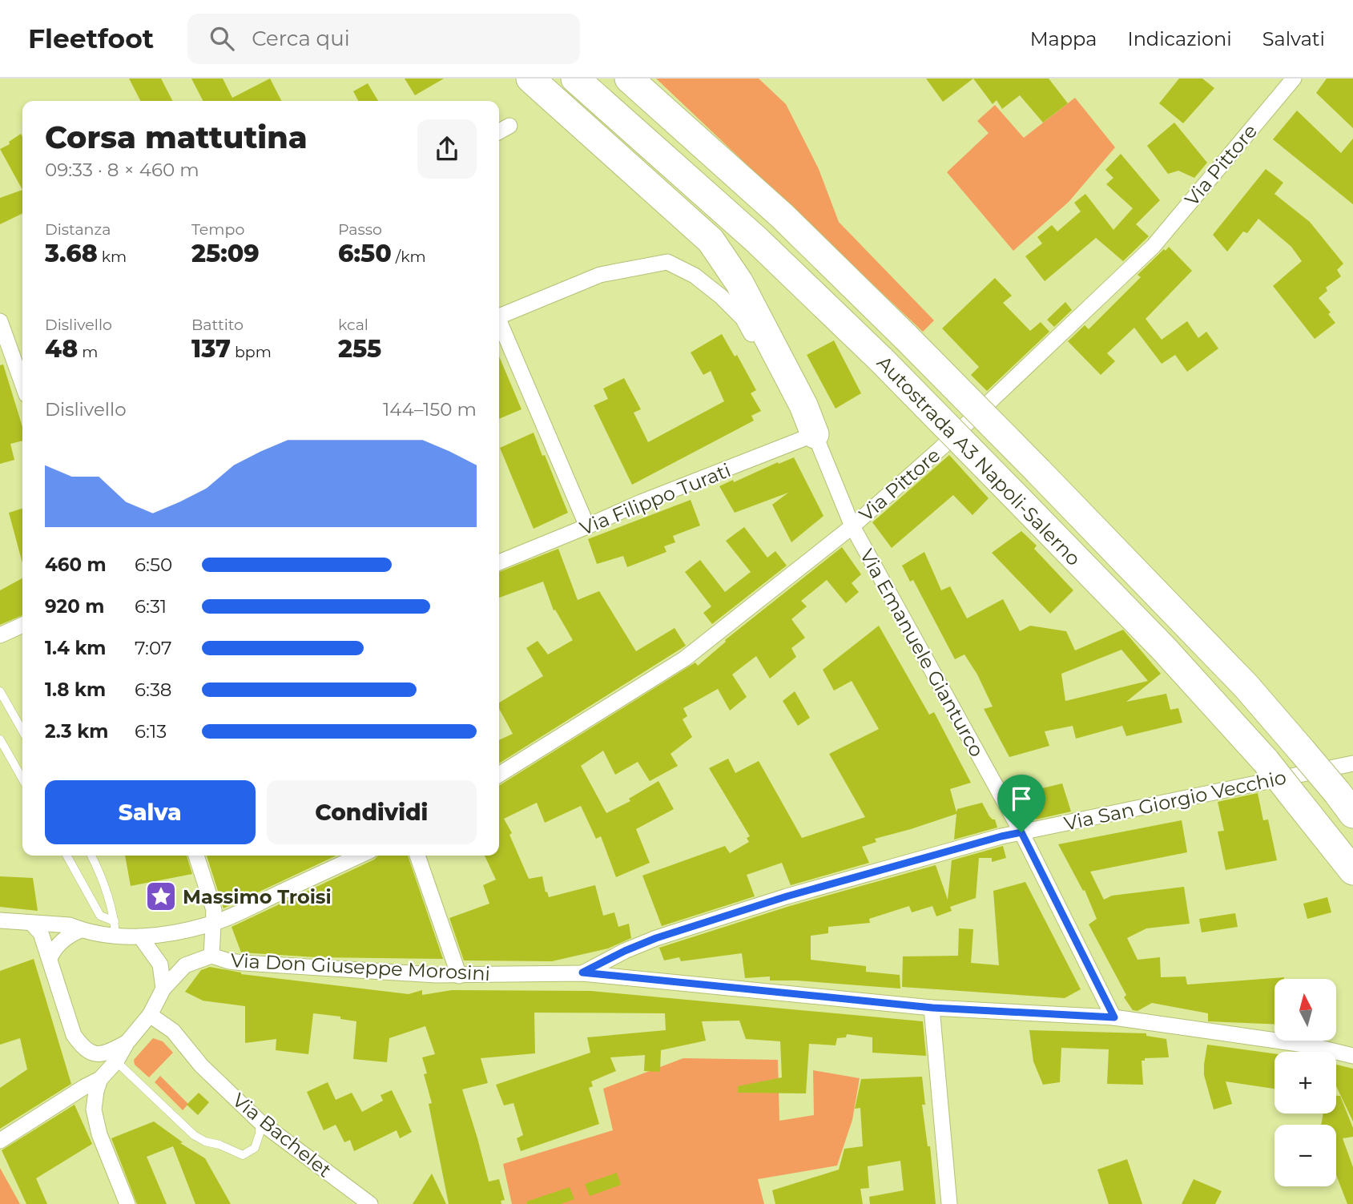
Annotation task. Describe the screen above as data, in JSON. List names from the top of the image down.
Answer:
{
  "streets": {
    "highway": ["Autostrada A3 Napoli-Salerno"],
    "street": [
      "Via Pittore",
      "Via Filippo Turati",
      "Via Emanuele Gianturco",
      "Via San Giorgio Vecchio",
      "Via Don Giuseppe Morosini",
      "Via Bachelet"
    ]
  },
  "crossings": [
    ["Via Pittore", "Via Emanuele Gianturco"],
    ["Via Filippo Turati", "Via Emanuele Gianturco"],
    ["Via Emanuele Gianturco", "Via San Giorgio Vecchio"],
    ["Via Emanuele Gianturco", "Via Don Giuseppe Morosini"],
    ["Via San Giorgio Vecchio", "Via Don Giuseppe Morosini"]
  ],
  "places": {
    "place": ["Massimo Troisi"]
  },
  "north": "top",
  "page": {
    "header": "Fleetfoot",
    "search": "Cerca qui",
    "nav": ["Mappa", "Indicazioni", "Salvati"],
    "heading": ["Corsa mattutina", "09:33 · 8 × 460 m"],
    "stats": [
      ["Distanza", "3.68 km"],
      ["Tempo", "25:09"],
      ["Passo", "6:50 /km"],
      ["Dislivello", "48 m"],
      ["Battito", "137 bpm"],
      ["kcal", "255"]
    ],
    "chart": ["Dislivello", "144–150 m"],
    "list": [
      {
        "name": "460 m",
        "note": "6:50"
      },
      {
        "name": "920 m",
        "note": "6:31"
      },
      {
        "name": "1.4 km",
        "note": "7:07"
      },
      {
        "name": "1.8 km",
        "note": "6:38"
      },
      {
        "name": "2.3 km",
        "note": "6:13"
      }
    ],
    "buttons": ["Salva", "Condividi"],
    "map_buttons": ["+", "−"]
  }
}
